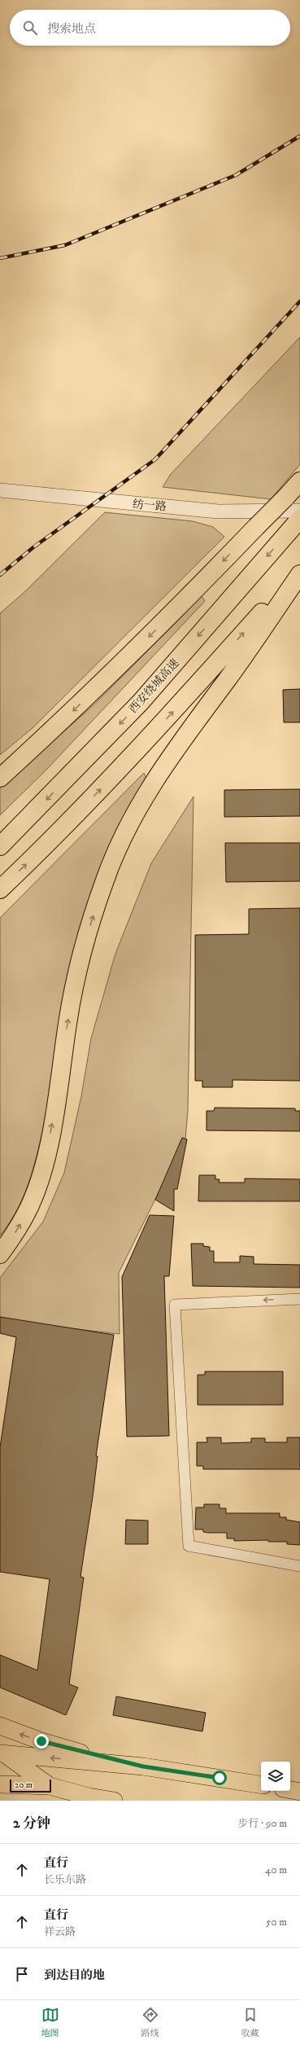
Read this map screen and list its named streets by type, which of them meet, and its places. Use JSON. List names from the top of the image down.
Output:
{
  "streets": {
    "highway": ["西安绕城高速"],
    "street": ["纺一路"]
  },
  "scale_bar": "20 m",
  "page": {
    "search": "搜索地点",
    "scale": "20 m",
    "heading": ["2 分钟", "步行 · 90 m"],
    "list": [
      ["直行", "长乐东路", "40 m"],
      ["直行", "祥云路", "50 m"],
      "到达目的地"
    ],
    "nav": ["地图", "路线", "收藏"]
  }
}
